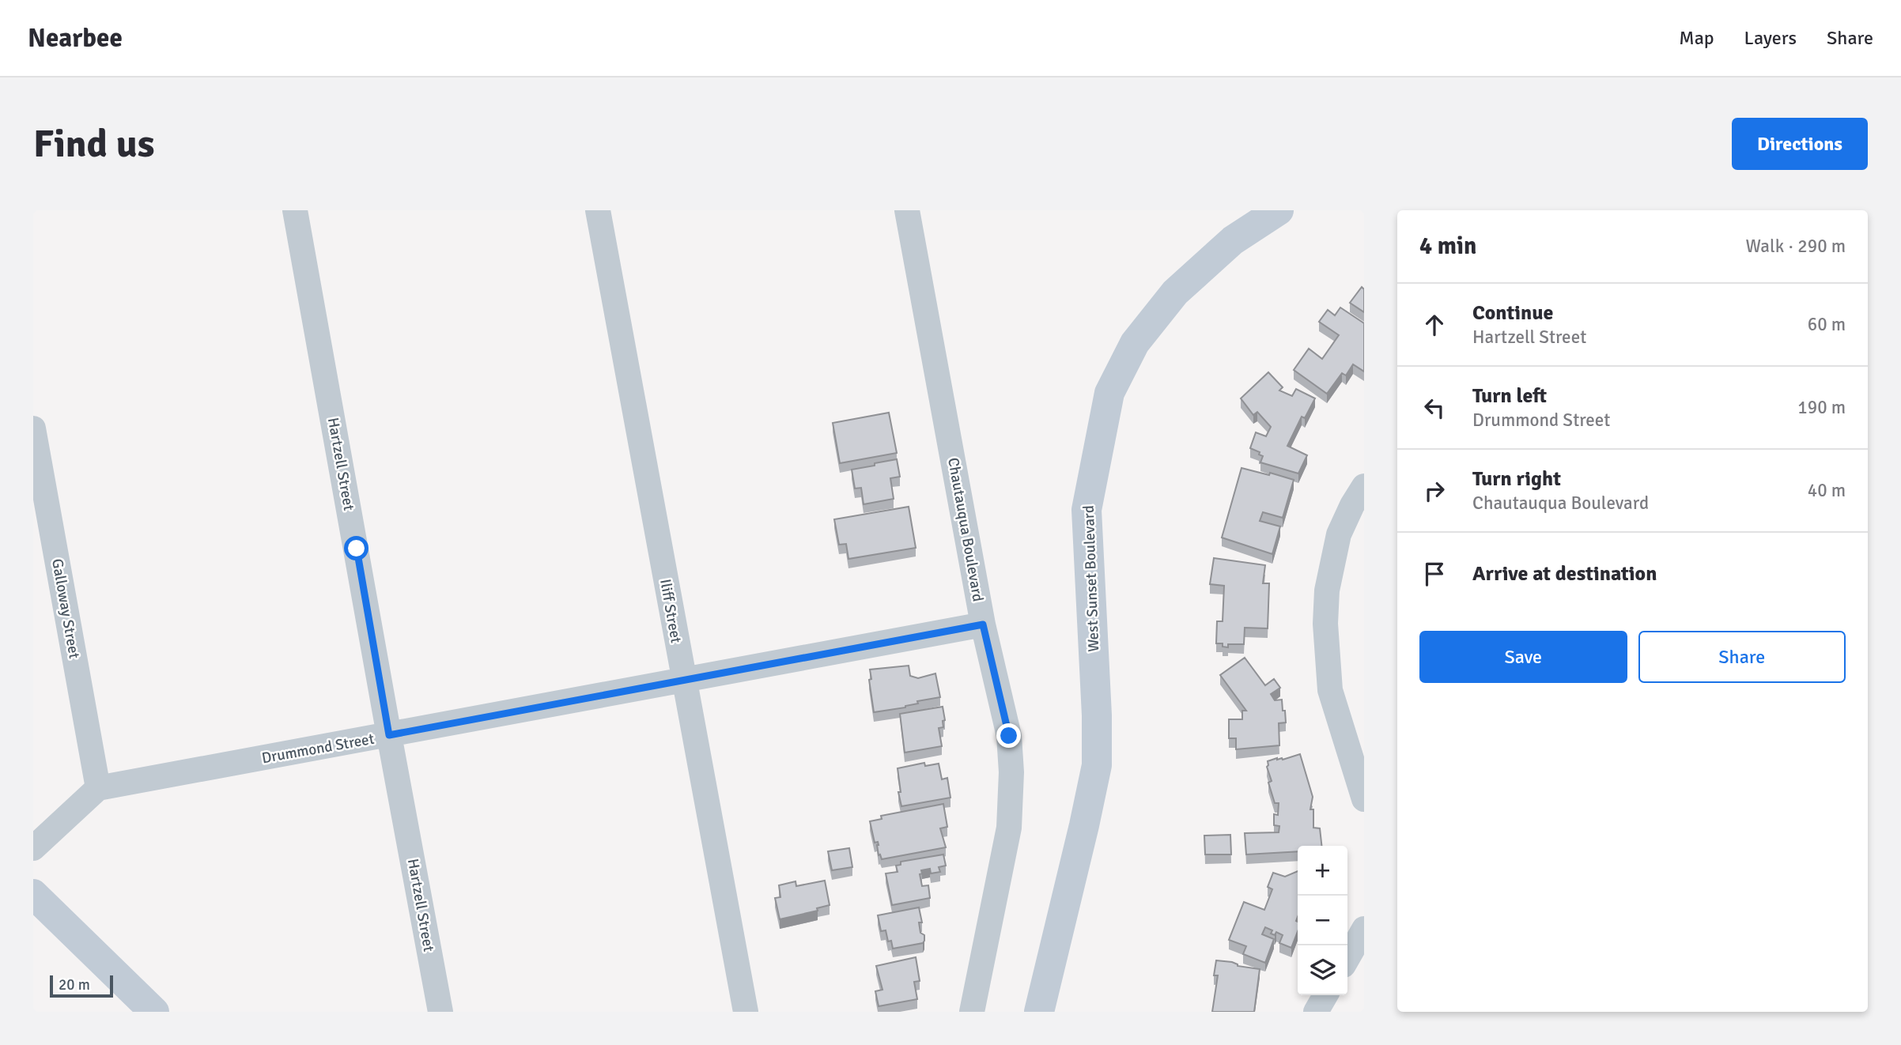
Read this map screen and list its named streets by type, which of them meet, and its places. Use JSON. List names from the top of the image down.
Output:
{
  "streets": {
    "main road": ["West Sunset Boulevard"],
    "street": [
      "Hartzell Street",
      "Chautauqua Boulevard",
      "Galloway Street",
      "Iliff Street",
      "Drummond Street"
    ]
  },
  "crossings": [
    ["Hartzell Street", "Drummond Street"],
    ["Chautauqua Boulevard", "Drummond Street"],
    ["Galloway Street", "Drummond Street"],
    ["Iliff Street", "Drummond Street"]
  ],
  "scale_bar": "20 m",
  "page": {
    "header": "Nearbee",
    "nav": ["Map", "Layers", "Share"],
    "buttons": [
      "Directions",
      ["Save", "Share"]
    ],
    "title": "Find us",
    "heading": ["4 min", "Walk · 290 m"],
    "list": [
      ["Continue", "Hartzell Street", "60 m"],
      ["Turn left", "Drummond Street", "190 m"],
      ["Turn right", "Chautauqua Boulevard", "40 m"],
      "Arrive at destination"
    ],
    "map_buttons": ["+", "−"],
    "scale": "20 m"
  }
}
